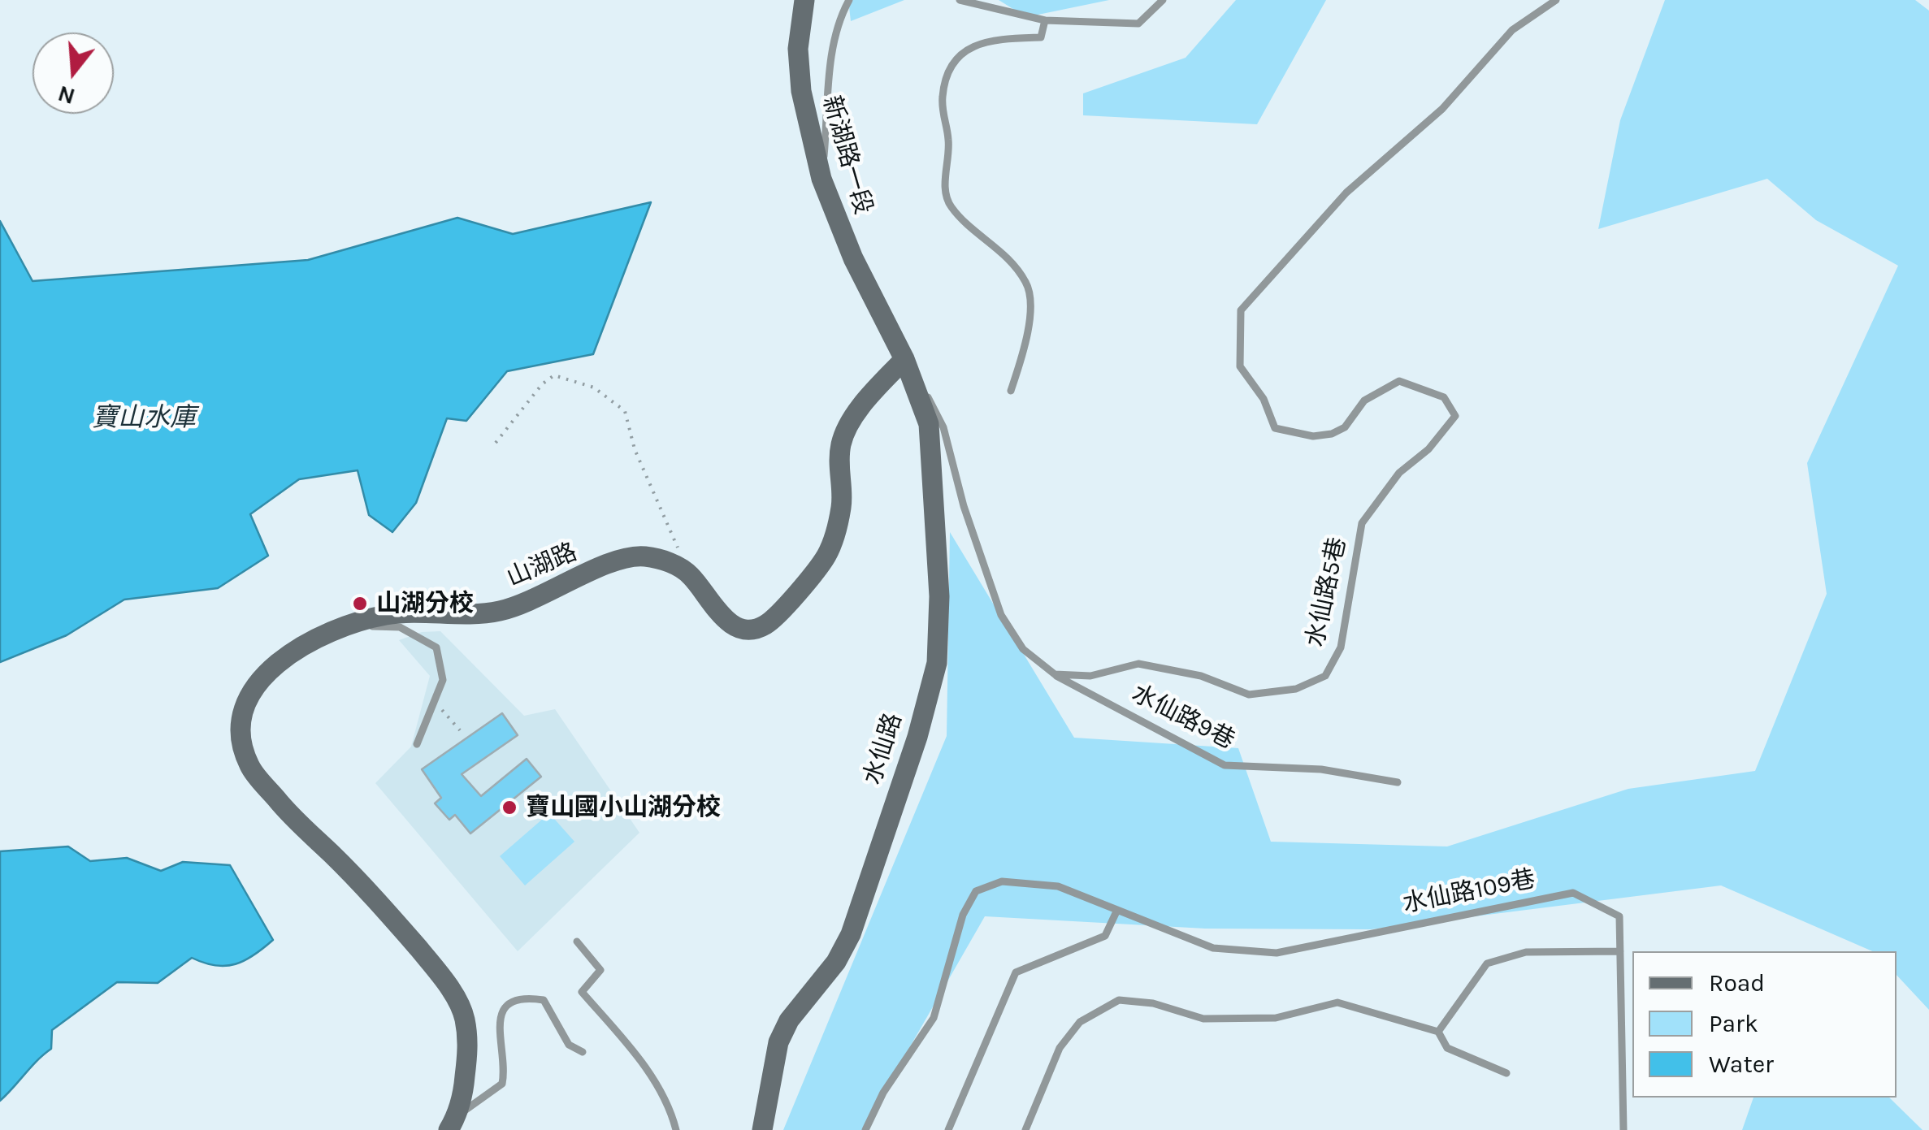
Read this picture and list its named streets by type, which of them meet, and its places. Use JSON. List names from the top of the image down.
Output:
{
  "streets": {
    "street": ["新湖路一段", "山湖路", "水仙路"],
    "lane": ["水仙路5巷", "水仙路9巷", "水仙路109巷"]
  },
  "crossings": [
    ["新湖路一段", "山湖路"],
    ["新湖路一段", "水仙路"],
    ["山湖路", "水仙路"],
    ["水仙路5巷", "水仙路9巷"]
  ],
  "water": ["寶山水庫"],
  "places": ["山湖分校", "寶山國小山湖分校"],
  "legend": ["Road", "Park", "Water"],
  "north": "bottom"
}
